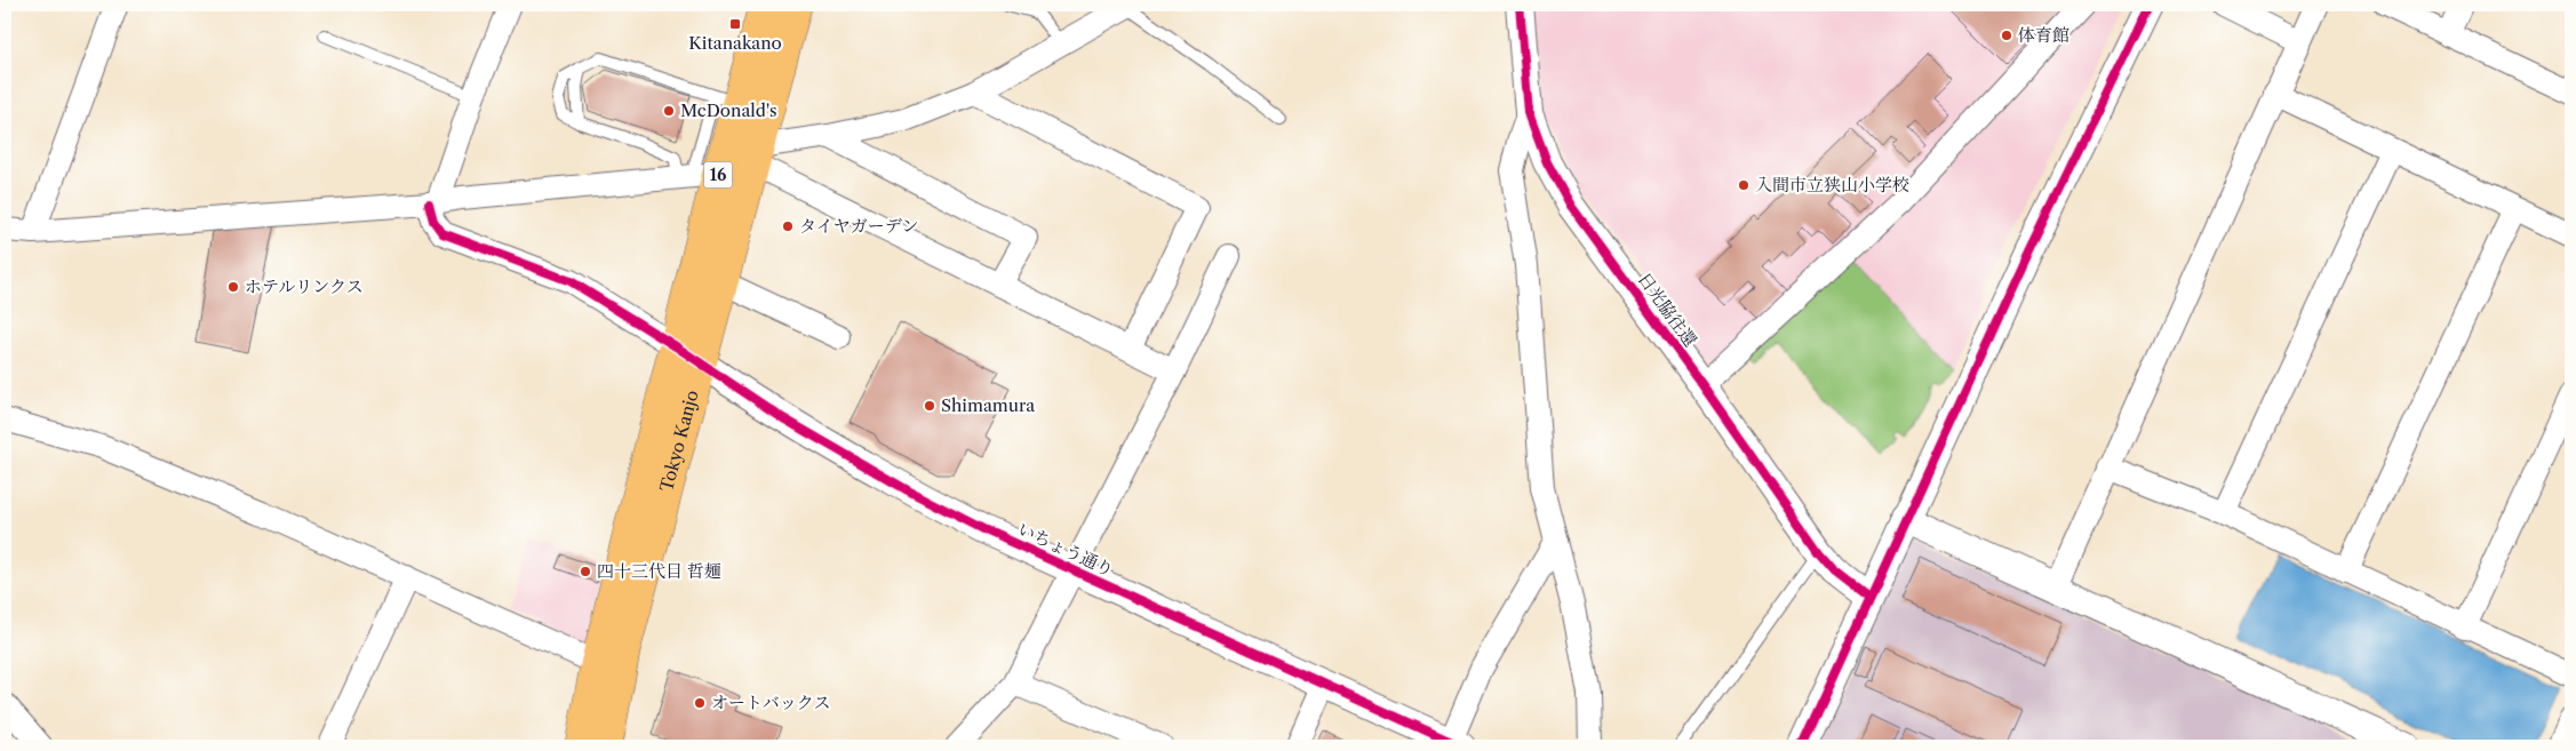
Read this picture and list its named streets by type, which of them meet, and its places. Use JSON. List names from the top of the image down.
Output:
{
  "streets": {
    "highway": ["16", "Tokyo Kanjo"],
    "street": ["日光脇往還", "いちょう通り"]
  },
  "crossings": [
    ["Tokyo Kanjo", "いちょう通り"]
  ],
  "places": {
    "transit": ["Kitanakano"],
    "other": [
      "体育館",
      "McDonald's",
      "入間市立狭山小学校",
      "タイヤガーデン",
      "ホテルリンクス",
      "Shimamura",
      "四十三代目 哲麺",
      "オートバックス"
    ]
  }
}
